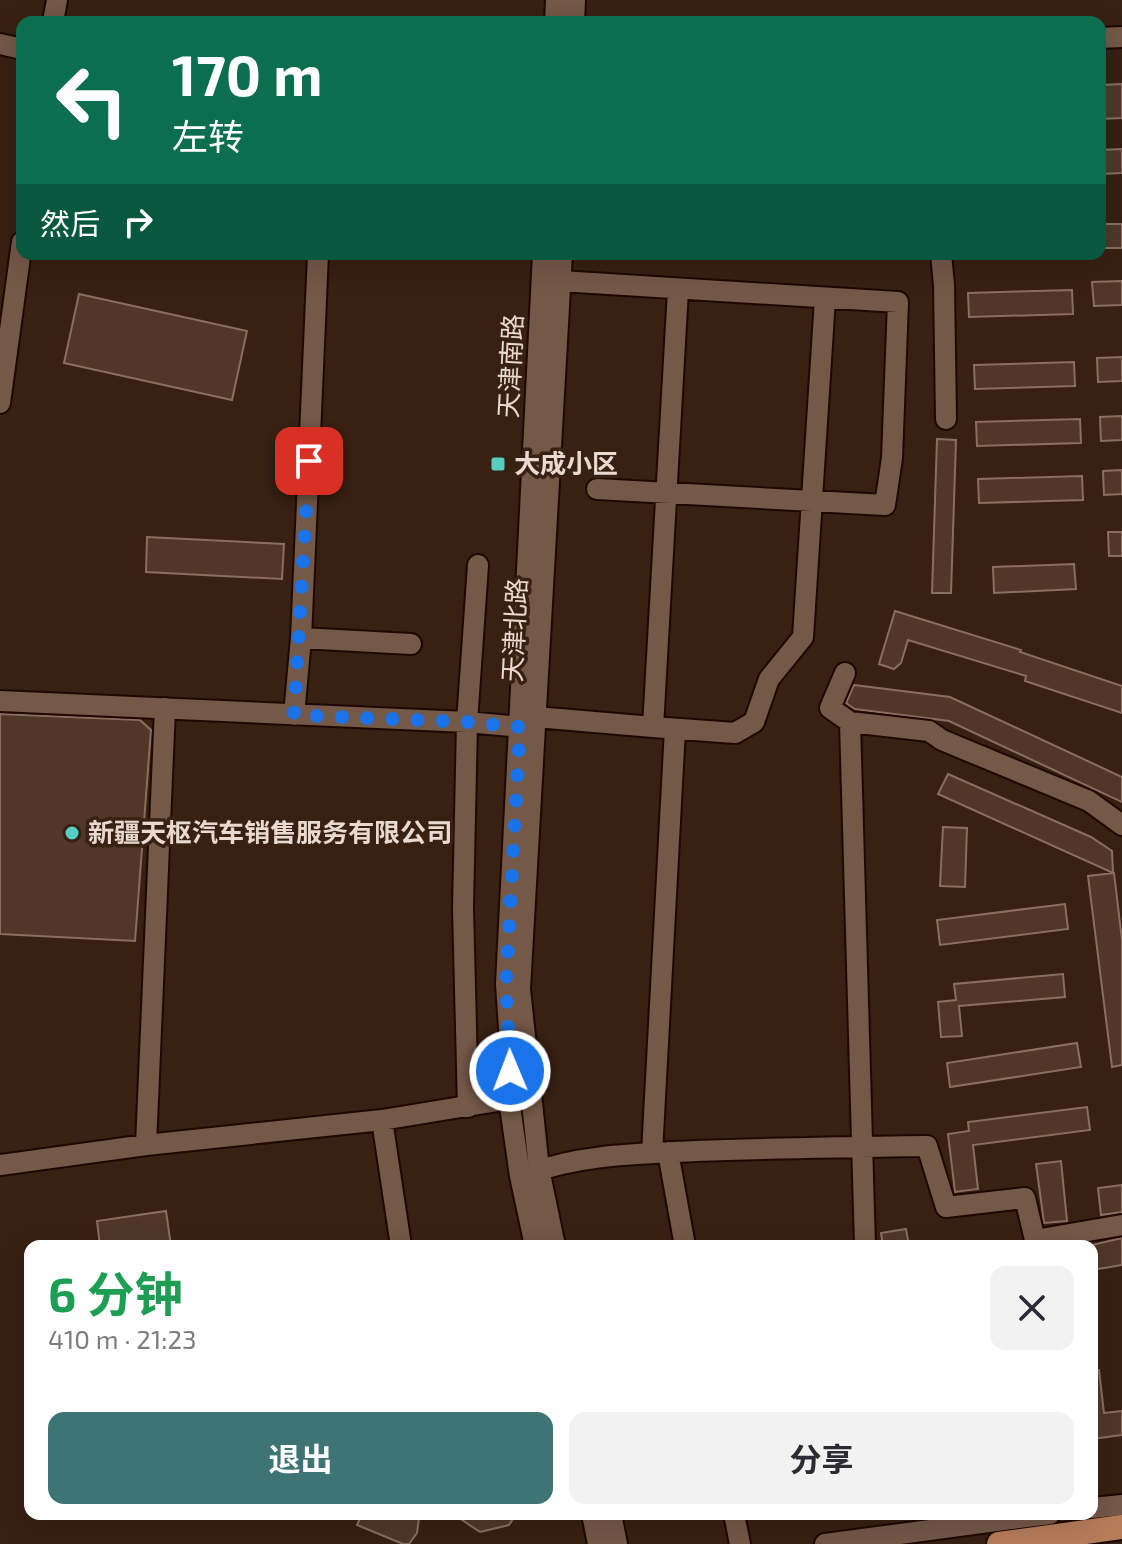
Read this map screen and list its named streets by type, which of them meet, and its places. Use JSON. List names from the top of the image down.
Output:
{
  "streets": {
    "street": ["天津南路", "天津北路"]
  },
  "crossings": [
    ["天津南路", "天津北路"]
  ],
  "places": {
    "transit": ["大成小区"],
    "other": ["新疆天枢汽车销售服务有限公司"]
  },
  "page": {
    "turn": ["170 m", "左转"],
    "then": "然后",
    "heading": ["6 分钟", "410 m · 21:23"],
    "buttons": ["退出", "分享"]
  }
}
